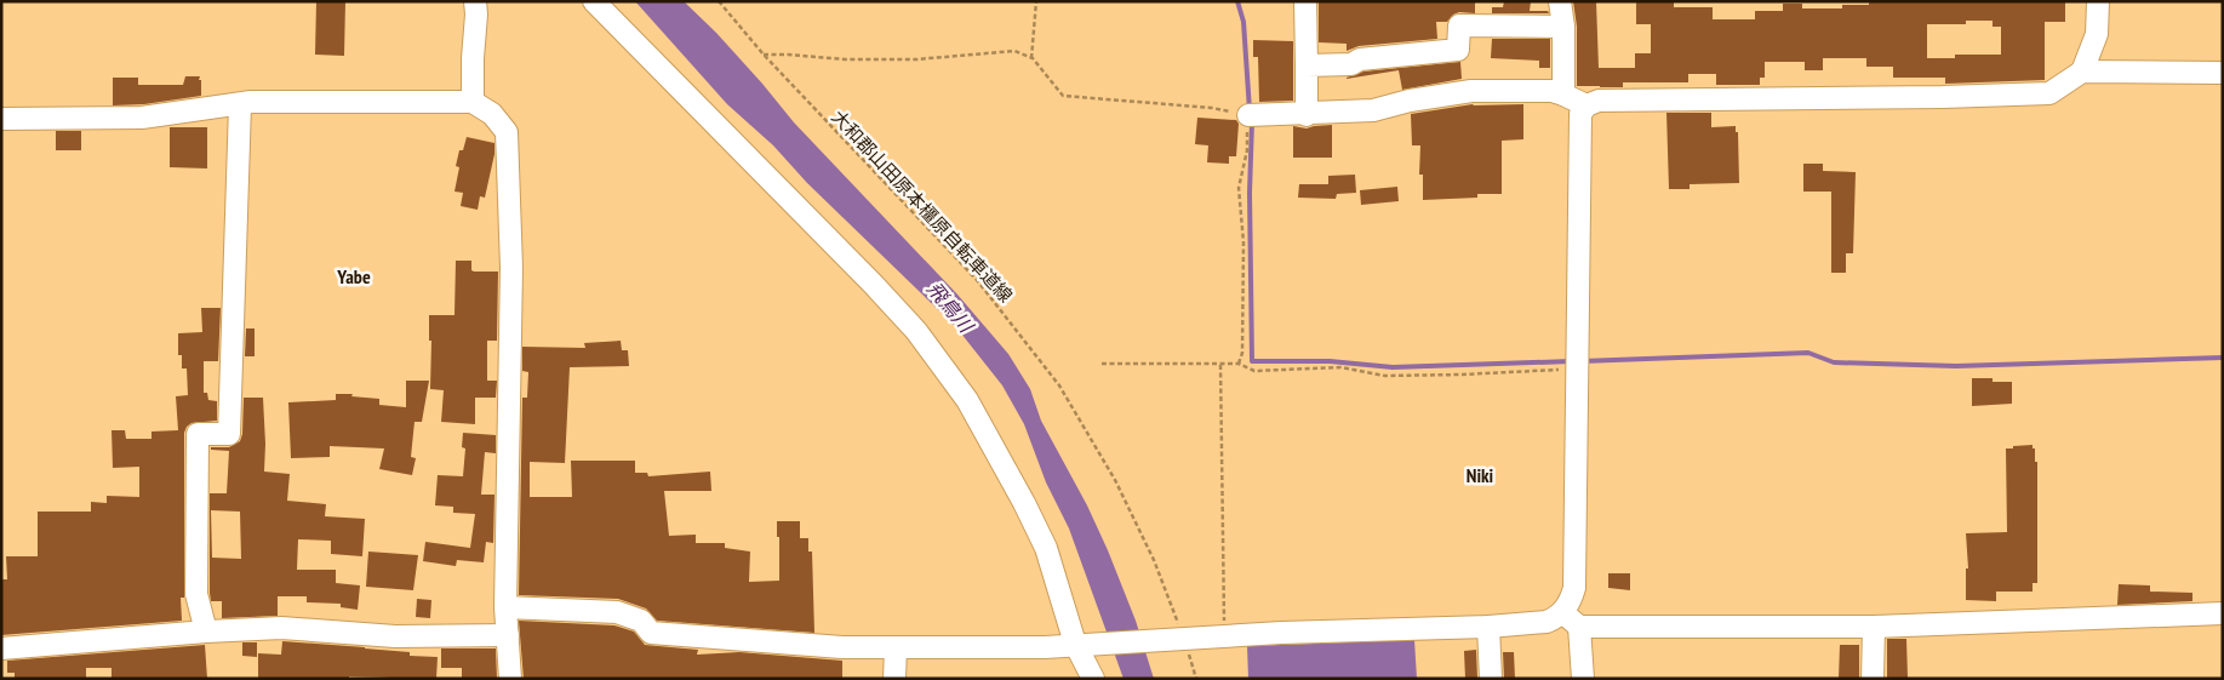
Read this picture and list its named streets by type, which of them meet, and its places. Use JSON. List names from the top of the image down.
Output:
{
  "streets": {
    "path": ["大和郡山田原本橿原自転車道線"]
  },
  "districts": ["Yabe", "Niki"],
  "water": ["飛鳥川"]
}
